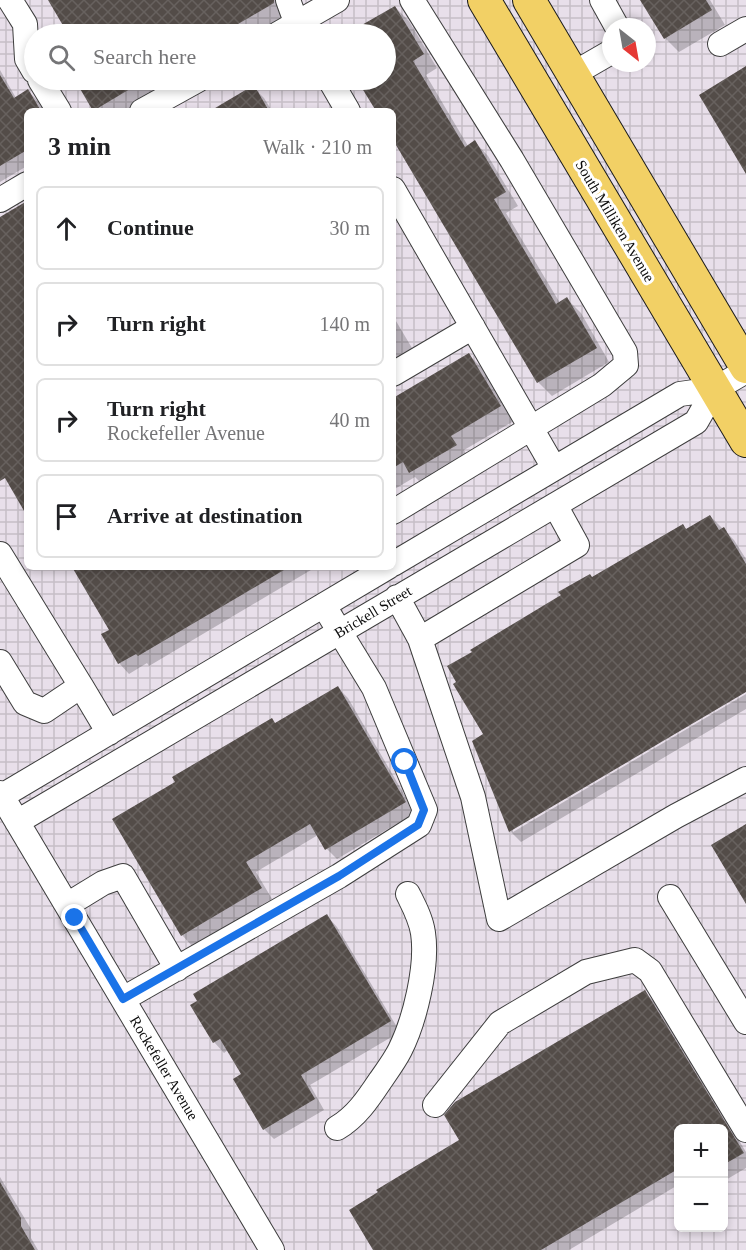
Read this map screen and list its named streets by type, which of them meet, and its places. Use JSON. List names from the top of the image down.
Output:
{
  "streets": {
    "main road": ["South Milliken Avenue"],
    "street": ["Brickell Street", "Rockefeller Avenue"]
  },
  "crossings": [
    ["South Milliken Avenue", "Brickell Street"],
    ["Brickell Street", "Rockefeller Avenue"]
  ],
  "north": "bottom right",
  "page": {
    "search": "Search here",
    "heading": ["3 min", "Walk · 210 m"],
    "list": [
      ["Continue", "30 m"],
      ["Turn right", "140 m"],
      ["Turn right", "Rockefeller Avenue", "40 m"],
      "Arrive at destination"
    ],
    "map_buttons": ["+", "−"]
  }
}
